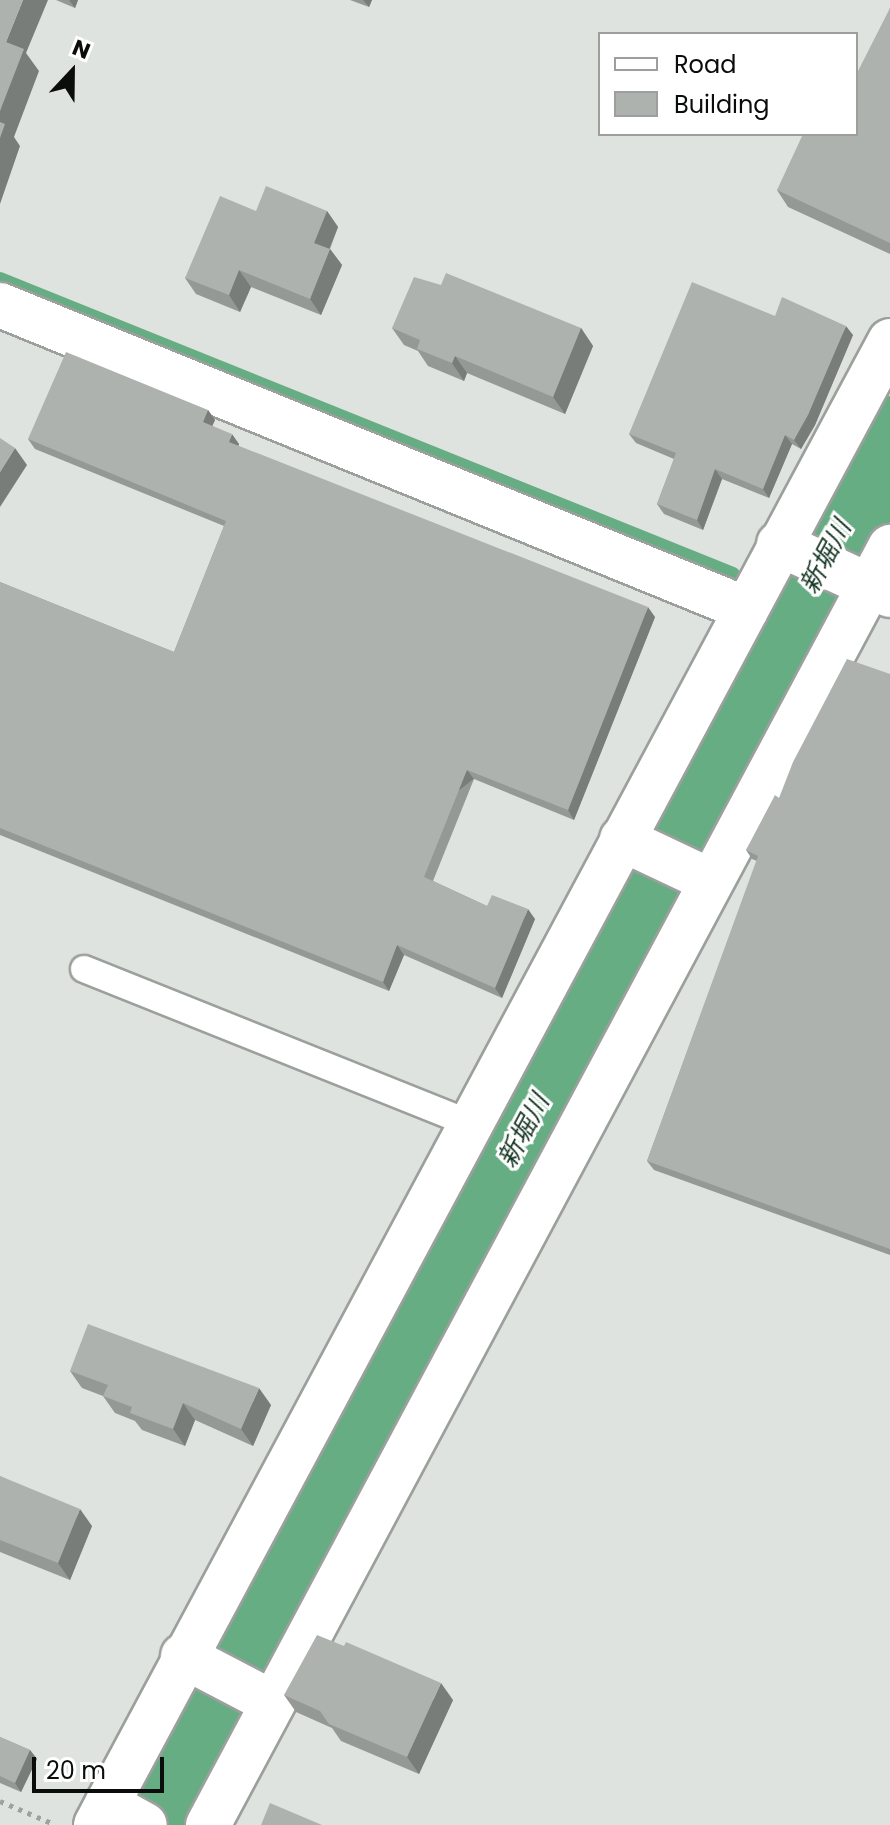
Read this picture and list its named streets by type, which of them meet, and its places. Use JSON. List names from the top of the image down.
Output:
{
  "water": ["新堀川"],
  "legend": ["Road", "Building"],
  "scale_bar": "20 m",
  "north": "top"
}
